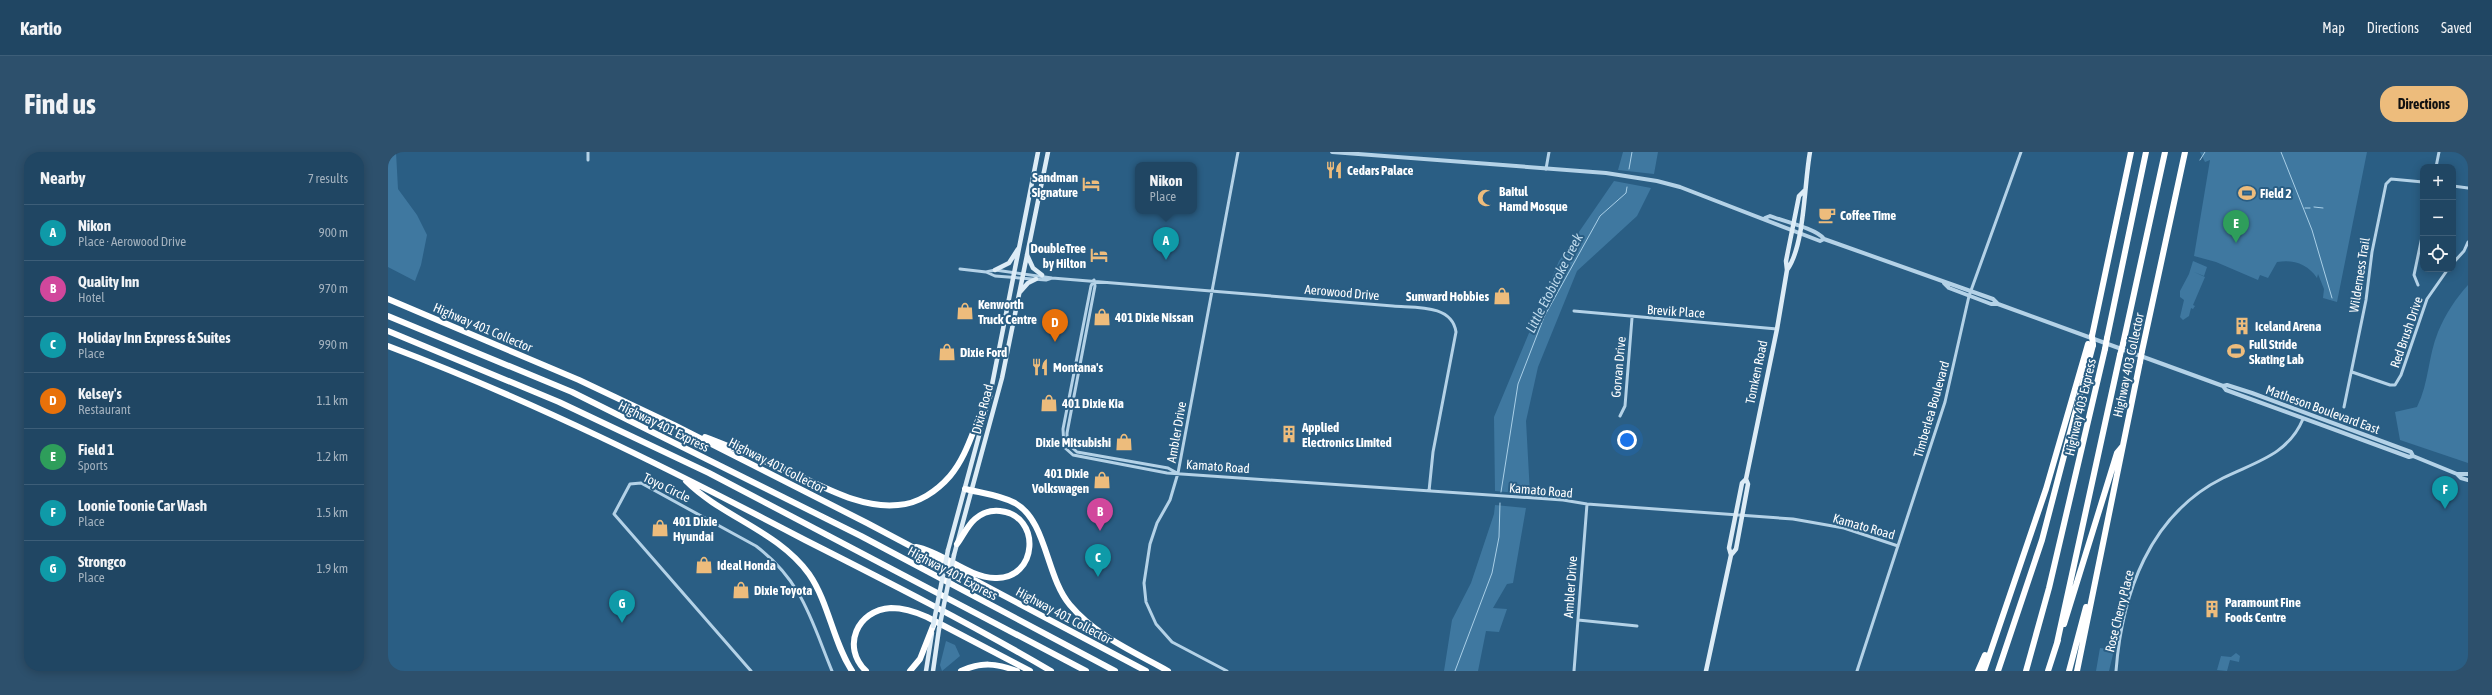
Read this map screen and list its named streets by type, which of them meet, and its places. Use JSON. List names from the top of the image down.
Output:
{
  "streets": {
    "highway": [
      "Highway 401 Collector",
      "Highway 403 Collector",
      "Highway 403 Express",
      "Highway 401 Express"
    ],
    "main road": ["Tomken Road", "Dixie Road"],
    "street": [
      "Wilderness Trail",
      "Aerowood Drive",
      "Brevik Place",
      "Red Brush Drive",
      "Gorvan Drive",
      "Timberlea Boulevard",
      "Matheson Boulevard East",
      "Ambler Drive",
      "Kamato Road",
      "Toyo Circle",
      "Rose Cherry Place"
    ]
  },
  "crossings": [
    ["Wilderness Trail", "Red Brush Drive"],
    ["Aerowood Drive", "Dixie Road"],
    ["Aerowood Drive", "Ambler Drive"],
    ["Aerowood Drive", "Kamato Road"],
    ["Brevik Place", "Gorvan Drive"],
    ["Brevik Place", "Tomken Road"],
    ["Tomken Road", "Matheson Boulevard East"],
    ["Tomken Road", "Kamato Road"],
    ["Timberlea Boulevard", "Matheson Boulevard East"],
    ["Timberlea Boulevard", "Kamato Road"],
    ["Matheson Boulevard East", "Rose Cherry Place"],
    ["Ambler Drive", "Kamato Road"]
  ],
  "water": ["Little Etobicoke Creek"],
  "places": {
    "restaurant": ["Cedars Palace", "Montana's"],
    "hotel": ["Sandman Signature", "DoubleTree by Hilton"],
    "sports": ["Field 2", "Full Stride Skating Lab"],
    "mosque": ["Baitul Hamd Mosque"],
    "cafe": ["Coffee Time"],
    "shop": [
      "Sunward Hobbies",
      "Kenworth Truck Centre",
      "401 Dixie Nissan",
      "Dixie Ford",
      "401 Dixie Kia",
      "Dixie Mitsubishi",
      "401 Dixie Volkswagen",
      "401 Dixie Hyundai",
      "Ideal Honda",
      "Dixie Toyota"
    ],
    "building": ["Iceland Arena", "Applied Electronics Limited", "Paramount Fine Foods Centre"]
  },
  "page": {
    "header": "Kartio",
    "nav": ["Map", "Directions", "Saved"],
    "buttons": "Directions",
    "title": "Find us",
    "heading": ["Nearby", "7 results"],
    "popup": ["Nikon", "Place"],
    "map_buttons": ["+", "−"],
    "list": [
      {
        "mark": "A",
        "name": "Nikon",
        "note": "Place · Aerowood Drive",
        "value": "900 m"
      },
      {
        "mark": "B",
        "name": "Quality Inn",
        "note": "Hotel",
        "value": "970 m"
      },
      {
        "mark": "C",
        "name": "Holiday Inn Express & Suites",
        "note": "Place",
        "value": "990 m"
      },
      {
        "mark": "D",
        "name": "Kelsey's",
        "note": "Restaurant",
        "value": "1.1 km"
      },
      {
        "mark": "E",
        "name": "Field 1",
        "note": "Sports",
        "value": "1.2 km"
      },
      {
        "mark": "F",
        "name": "Loonie Toonie Car Wash",
        "note": "Place",
        "value": "1.5 km"
      },
      {
        "mark": "G",
        "name": "Strongco",
        "note": "Place",
        "value": "1.9 km"
      }
    ],
    "pins": [
      "E",
      "A",
      "D",
      "F",
      "B",
      "C",
      "G"
    ]
  }
}
